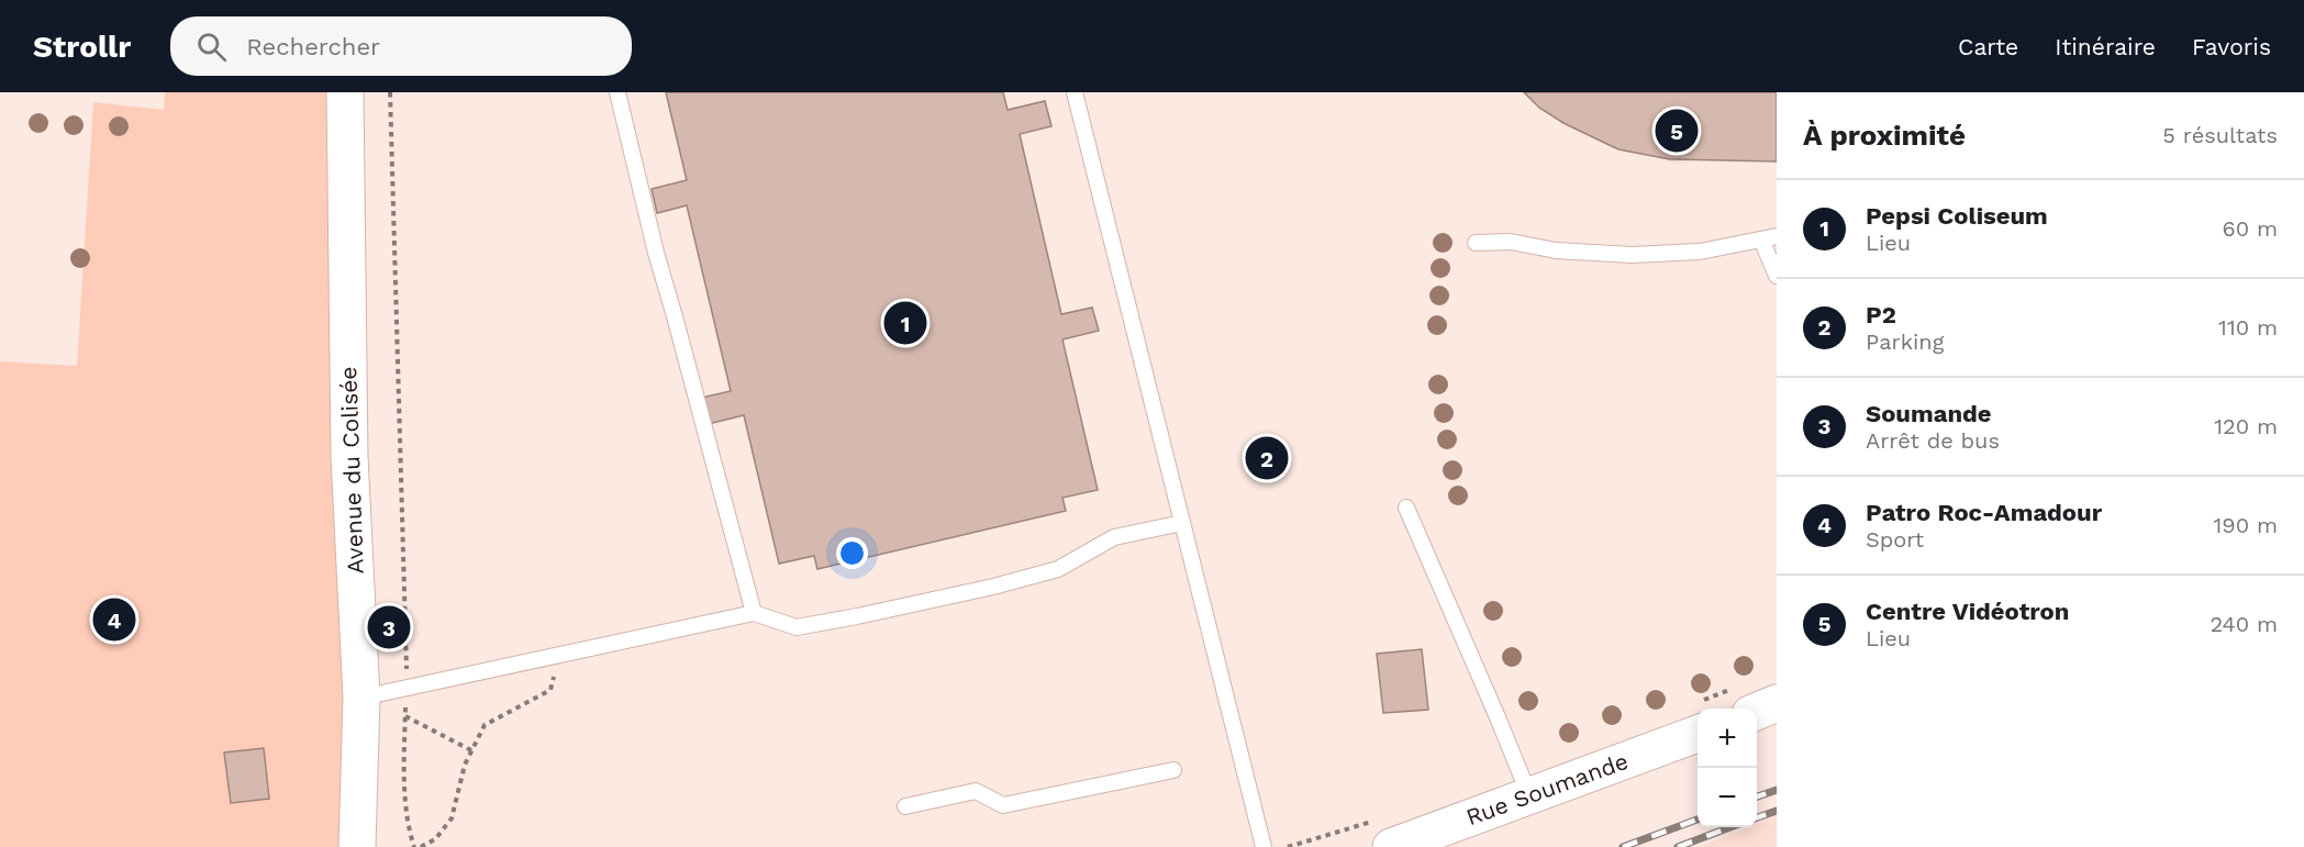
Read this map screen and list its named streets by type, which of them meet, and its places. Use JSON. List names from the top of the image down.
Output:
{
  "streets": {
    "street": ["Avenue du Colisée", "Rue Soumande"]
  },
  "page": {
    "header": "Strollr",
    "search": "Rechercher",
    "nav": ["Carte", "Itinéraire", "Favoris"],
    "heading": ["À proximité", "5 résultats"],
    "pins": [
      "5",
      "1",
      "2",
      "4",
      "3"
    ],
    "list": [
      {
        "mark": "1",
        "name": "Pepsi Coliseum",
        "note": "Lieu",
        "value": "60 m"
      },
      {
        "mark": "2",
        "name": "P2",
        "note": "Parking",
        "value": "110 m"
      },
      {
        "mark": "3",
        "name": "Soumande",
        "note": "Arrêt de bus",
        "value": "120 m"
      },
      {
        "mark": "4",
        "name": "Patro Roc-Amadour",
        "note": "Sport",
        "value": "190 m"
      },
      {
        "mark": "5",
        "name": "Centre Vidéotron",
        "note": "Lieu",
        "value": "240 m"
      }
    ],
    "map_buttons": ["+", "−"]
  }
}
